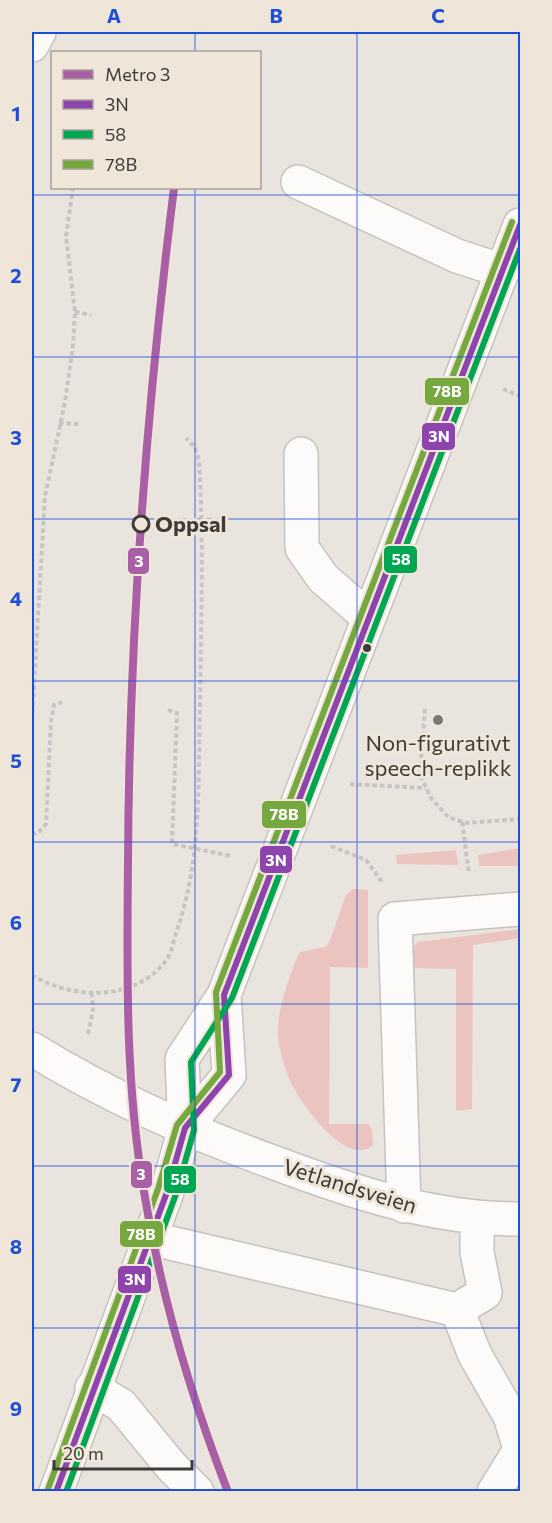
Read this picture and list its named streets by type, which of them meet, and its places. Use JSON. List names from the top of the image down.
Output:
{
  "streets": {
    "street": ["Vetlandsveien"]
  },
  "places": ["Oppsal", "Non-figurativt speech-replikk"],
  "lines": [
    "metro line 3",
    "transit line 78B",
    "transit line 3N",
    "transit line 58"
  ],
  "legend": [
    "Metro 3",
    "3N",
    "58",
    "78B"
  ],
  "scale_bar": "20 m",
  "grid": {
    "columns": ["A", "B", "C"],
    "rows": [
      "1",
      "2",
      "3",
      "4",
      "5",
      "6",
      "7",
      "8",
      "9"
    ]
  }
}
